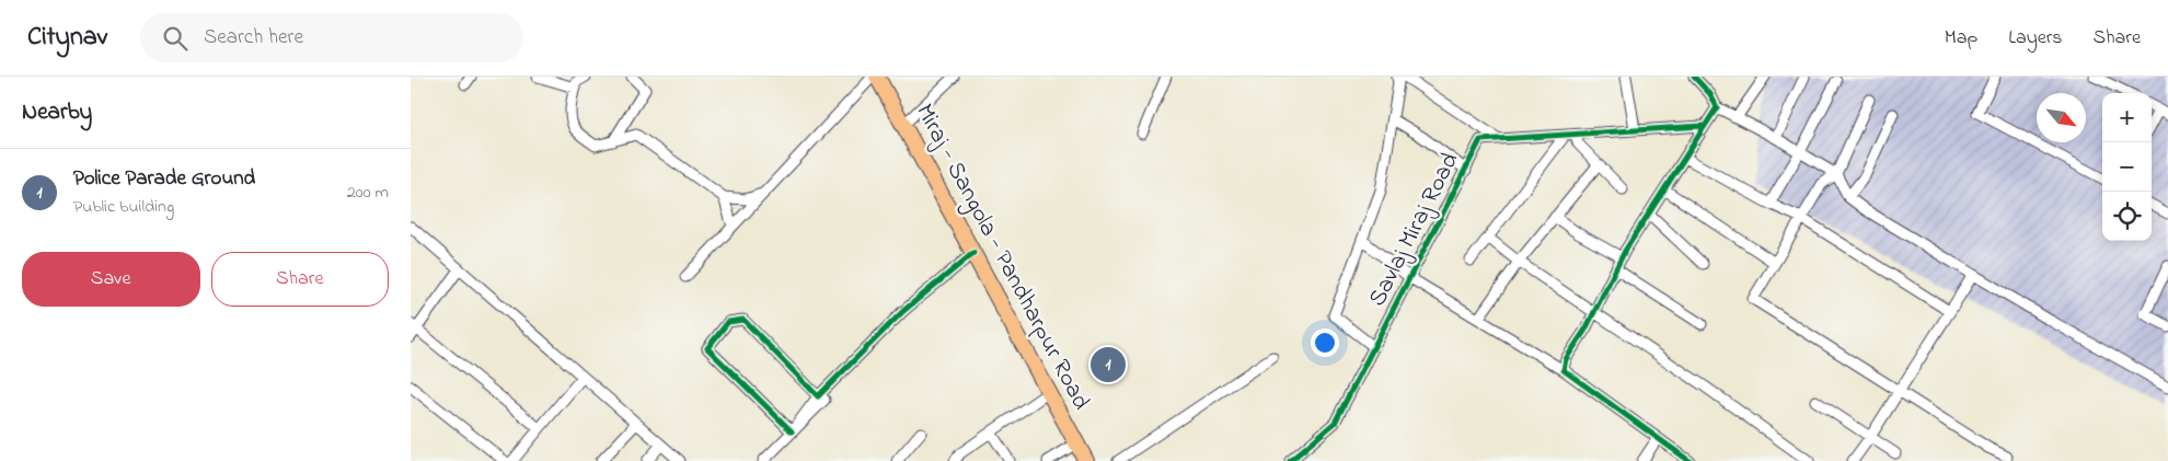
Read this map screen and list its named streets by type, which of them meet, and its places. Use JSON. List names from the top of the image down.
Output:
{
  "streets": {
    "highway": ["Miraj - Sangola - Pandharpur Road"],
    "street": ["Savlaj Miraj Road"]
  },
  "north": "bottom right",
  "page": {
    "header": "Citynav",
    "search": "Search here",
    "nav": ["Map", "Layers", "Share"],
    "heading": "Nearby",
    "map_buttons": ["+", "−"],
    "list": [
      {
        "mark": "1",
        "name": "Police Parade Ground",
        "note": "Public building",
        "value": "200 m"
      }
    ],
    "buttons": ["Save", "Share"],
    "pins": "1"
  }
}
